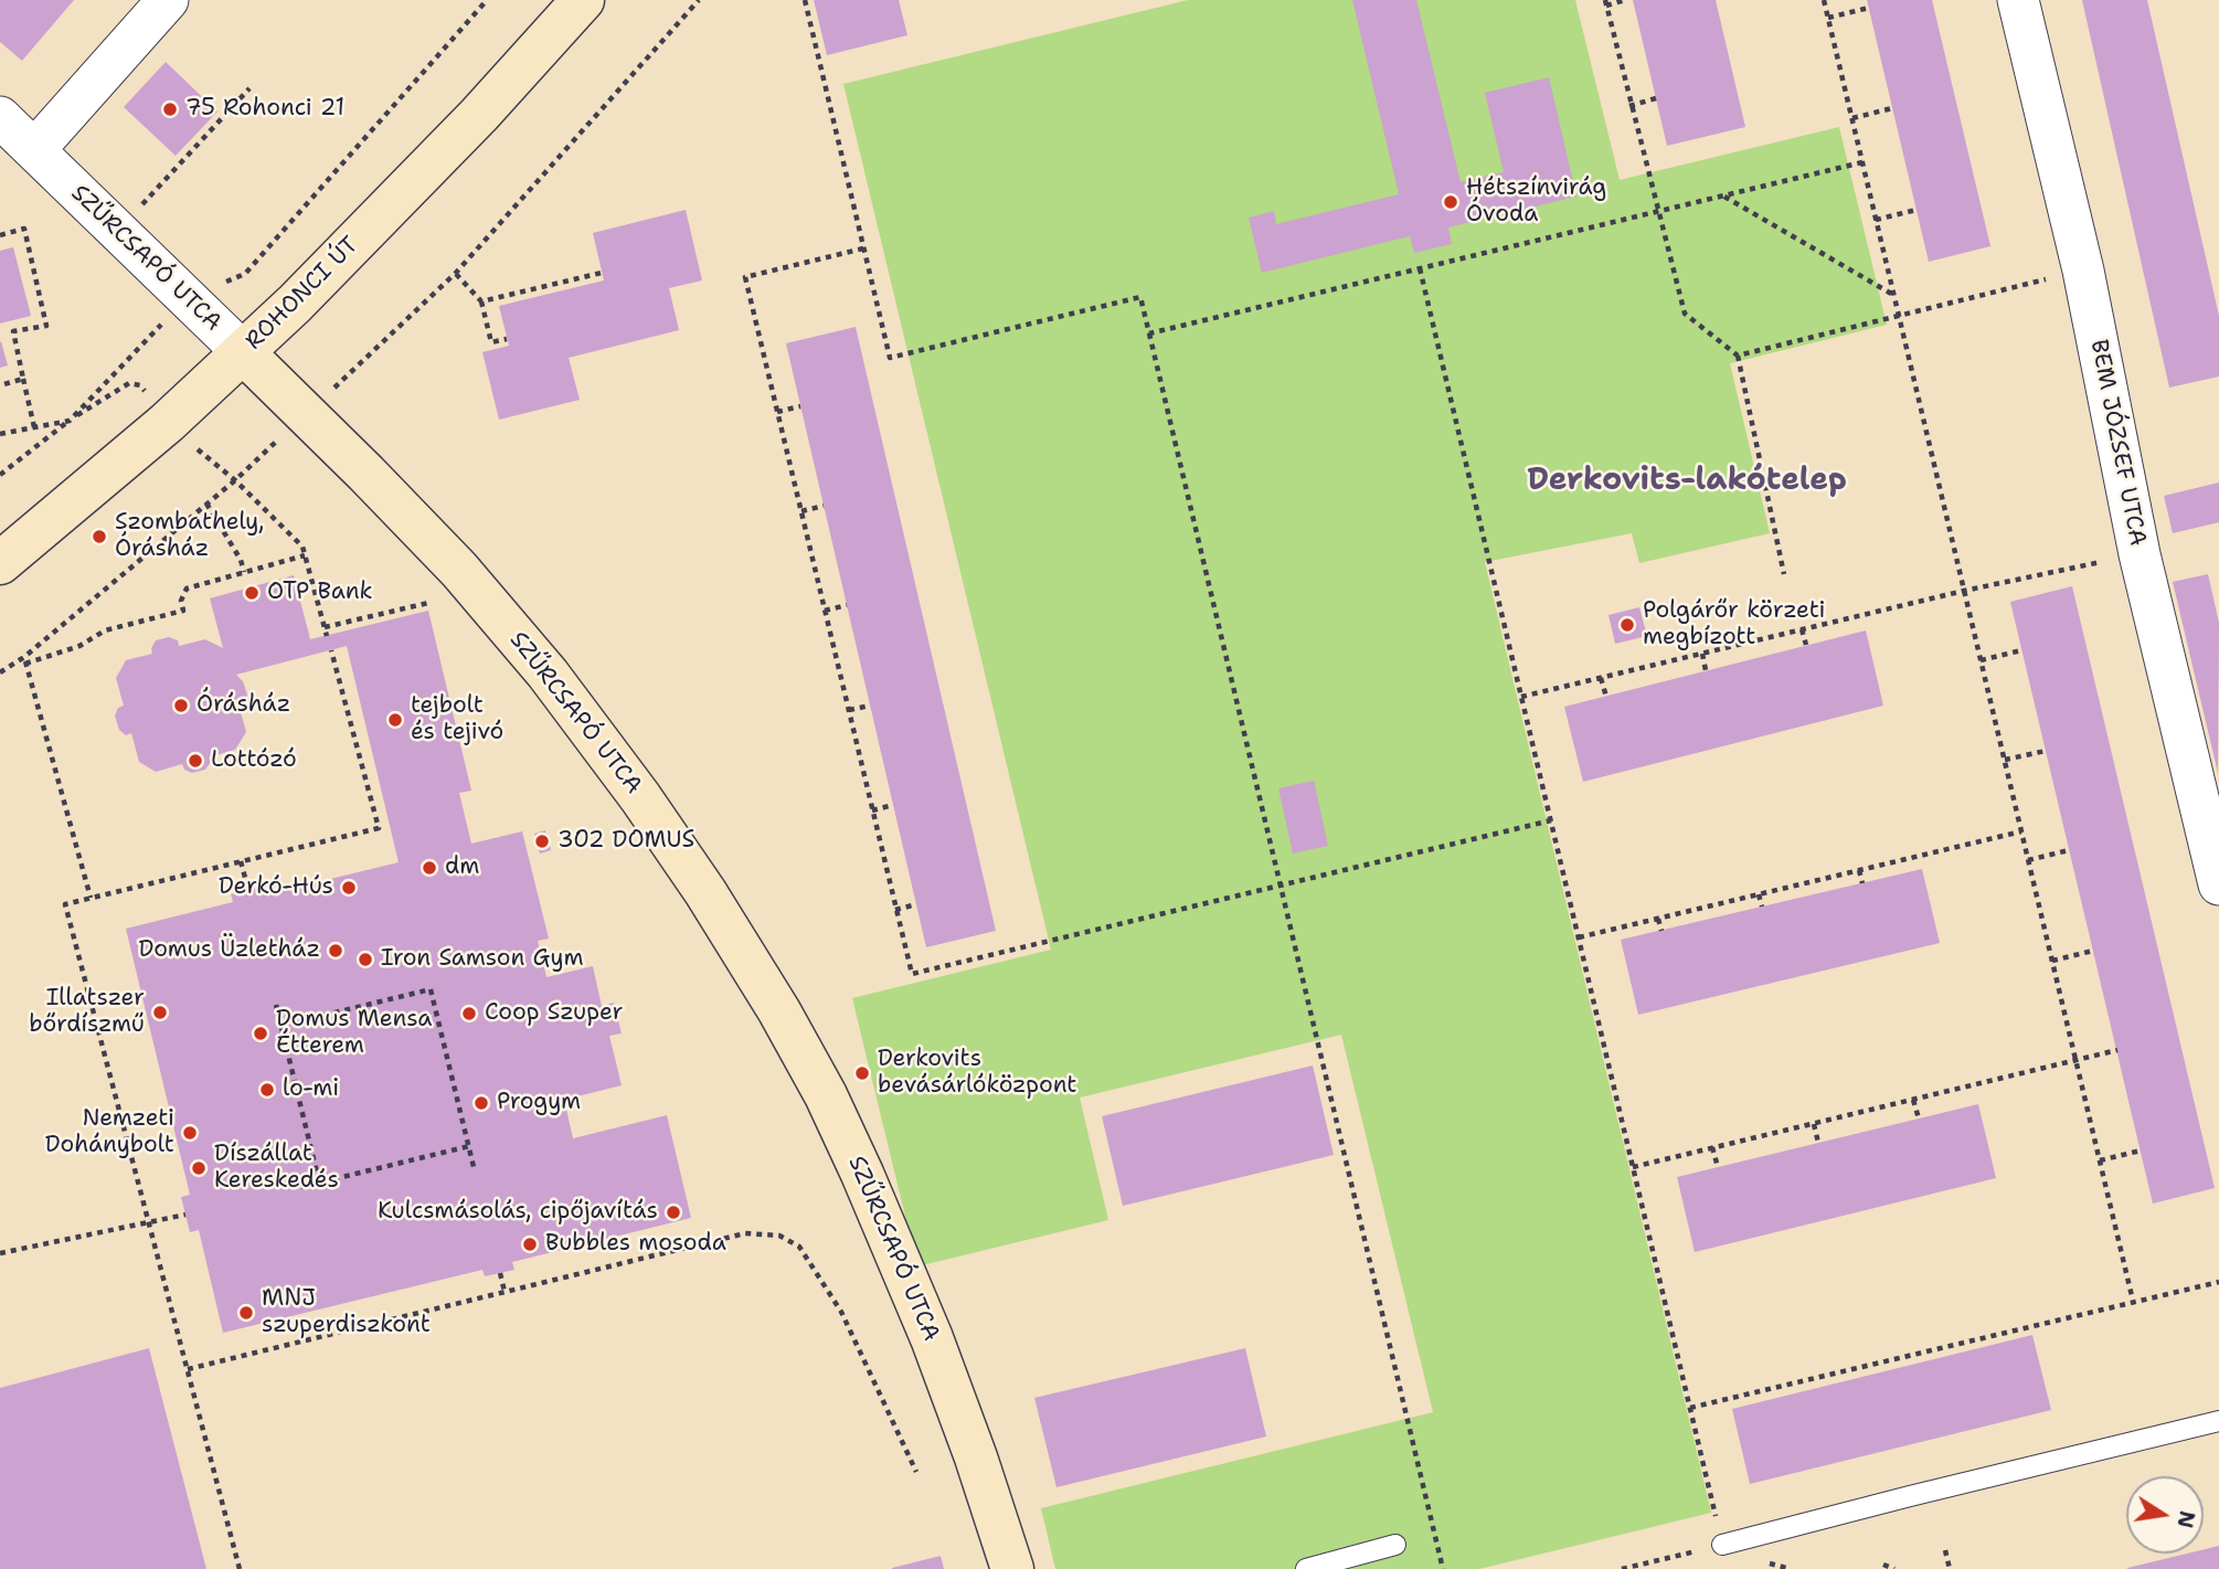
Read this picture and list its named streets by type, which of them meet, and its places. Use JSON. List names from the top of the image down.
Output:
{
  "streets": {
    "street": ["SZŰRCSAPÓ UTCA", "ROHONCI ÚT", "BEM JÓZSEF UTCA"]
  },
  "crossings": [
    ["SZŰRCSAPÓ UTCA", "ROHONCI ÚT"]
  ],
  "districts": ["Derkovits-lakótelep"],
  "places": [
    "75 Rohonci 21",
    "Hétszínvirág Óvoda",
    "Szombathely, Órásház",
    "OTP Bank",
    "Polgárőr körzeti megbízott",
    "Órásház",
    "tejbolt és tejivó",
    "Lottózó",
    "302 DOMUS",
    "dm",
    "Derkó-Hús",
    "Domus Üzletház",
    "Iron Samson Gym",
    "Illatszer bőrdíszmű",
    "Coop Szuper",
    "Domus Mensa Étterem",
    "Derkovits bevásárlóközpont",
    "lo-mi",
    "Progym",
    "Nemzeti Dohánybolt",
    "Díszállat Kereskedés",
    "Kulcsmásolás, cipőjavítás",
    "Bubbles mosoda",
    "MNJ szuperdiszkont"
  ],
  "north": "right"
}
